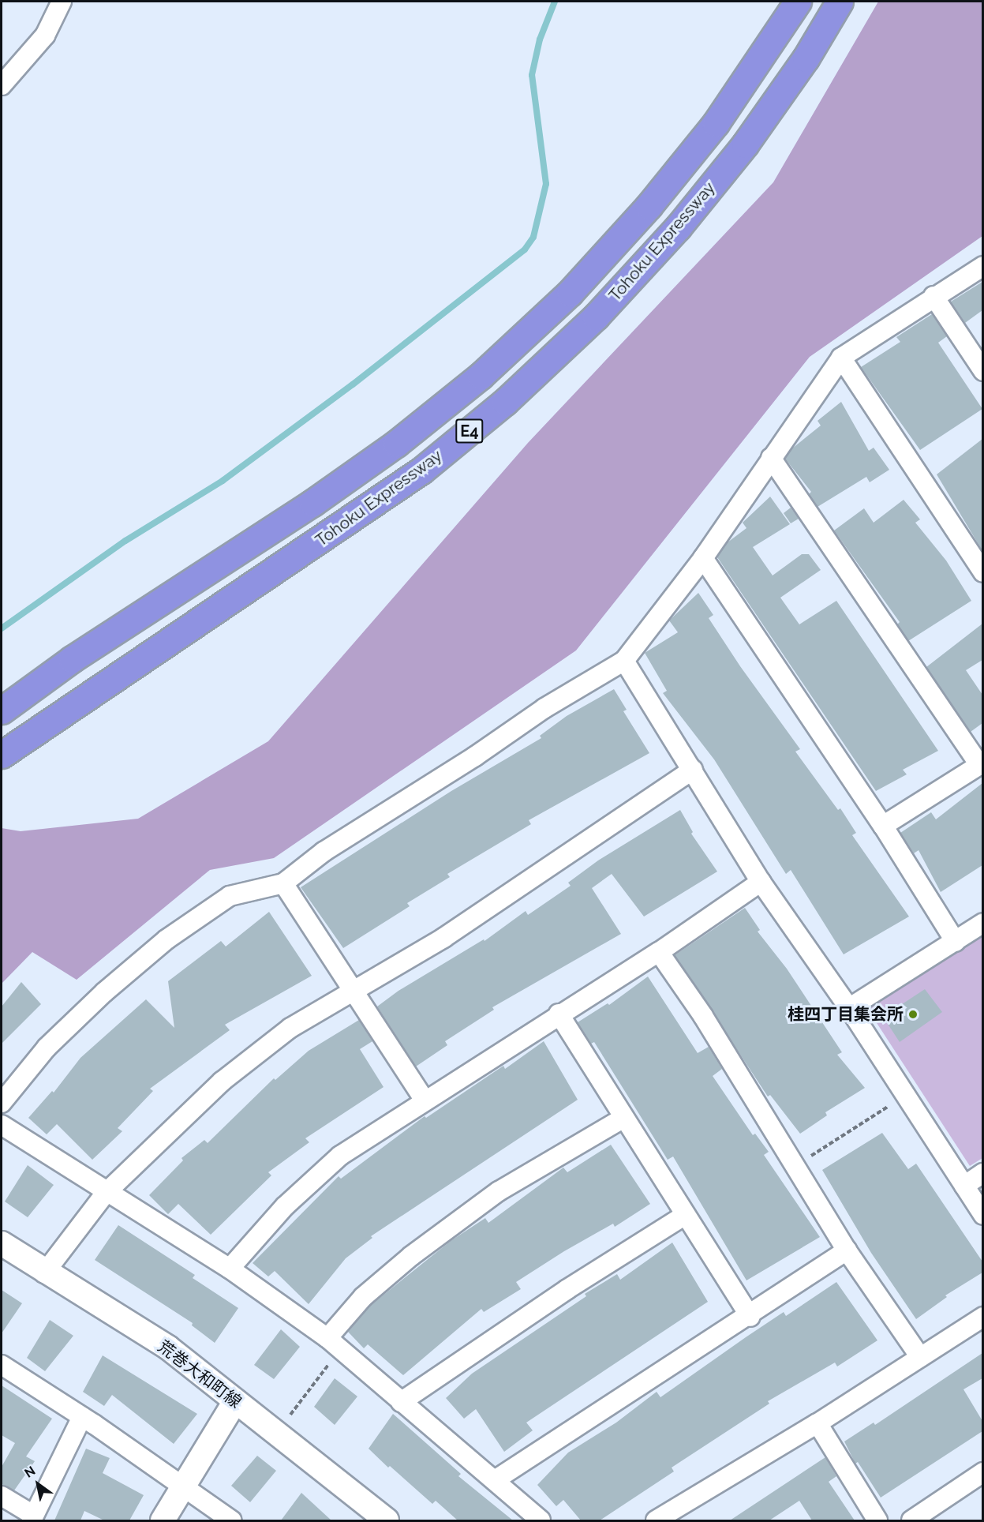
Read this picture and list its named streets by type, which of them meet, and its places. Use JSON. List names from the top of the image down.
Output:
{
  "streets": {
    "highway": ["Tohoku Expressway", "E4"],
    "street": ["荒巻大和町線"]
  },
  "places": ["桂四丁目集会所"],
  "north": "top left"
}
